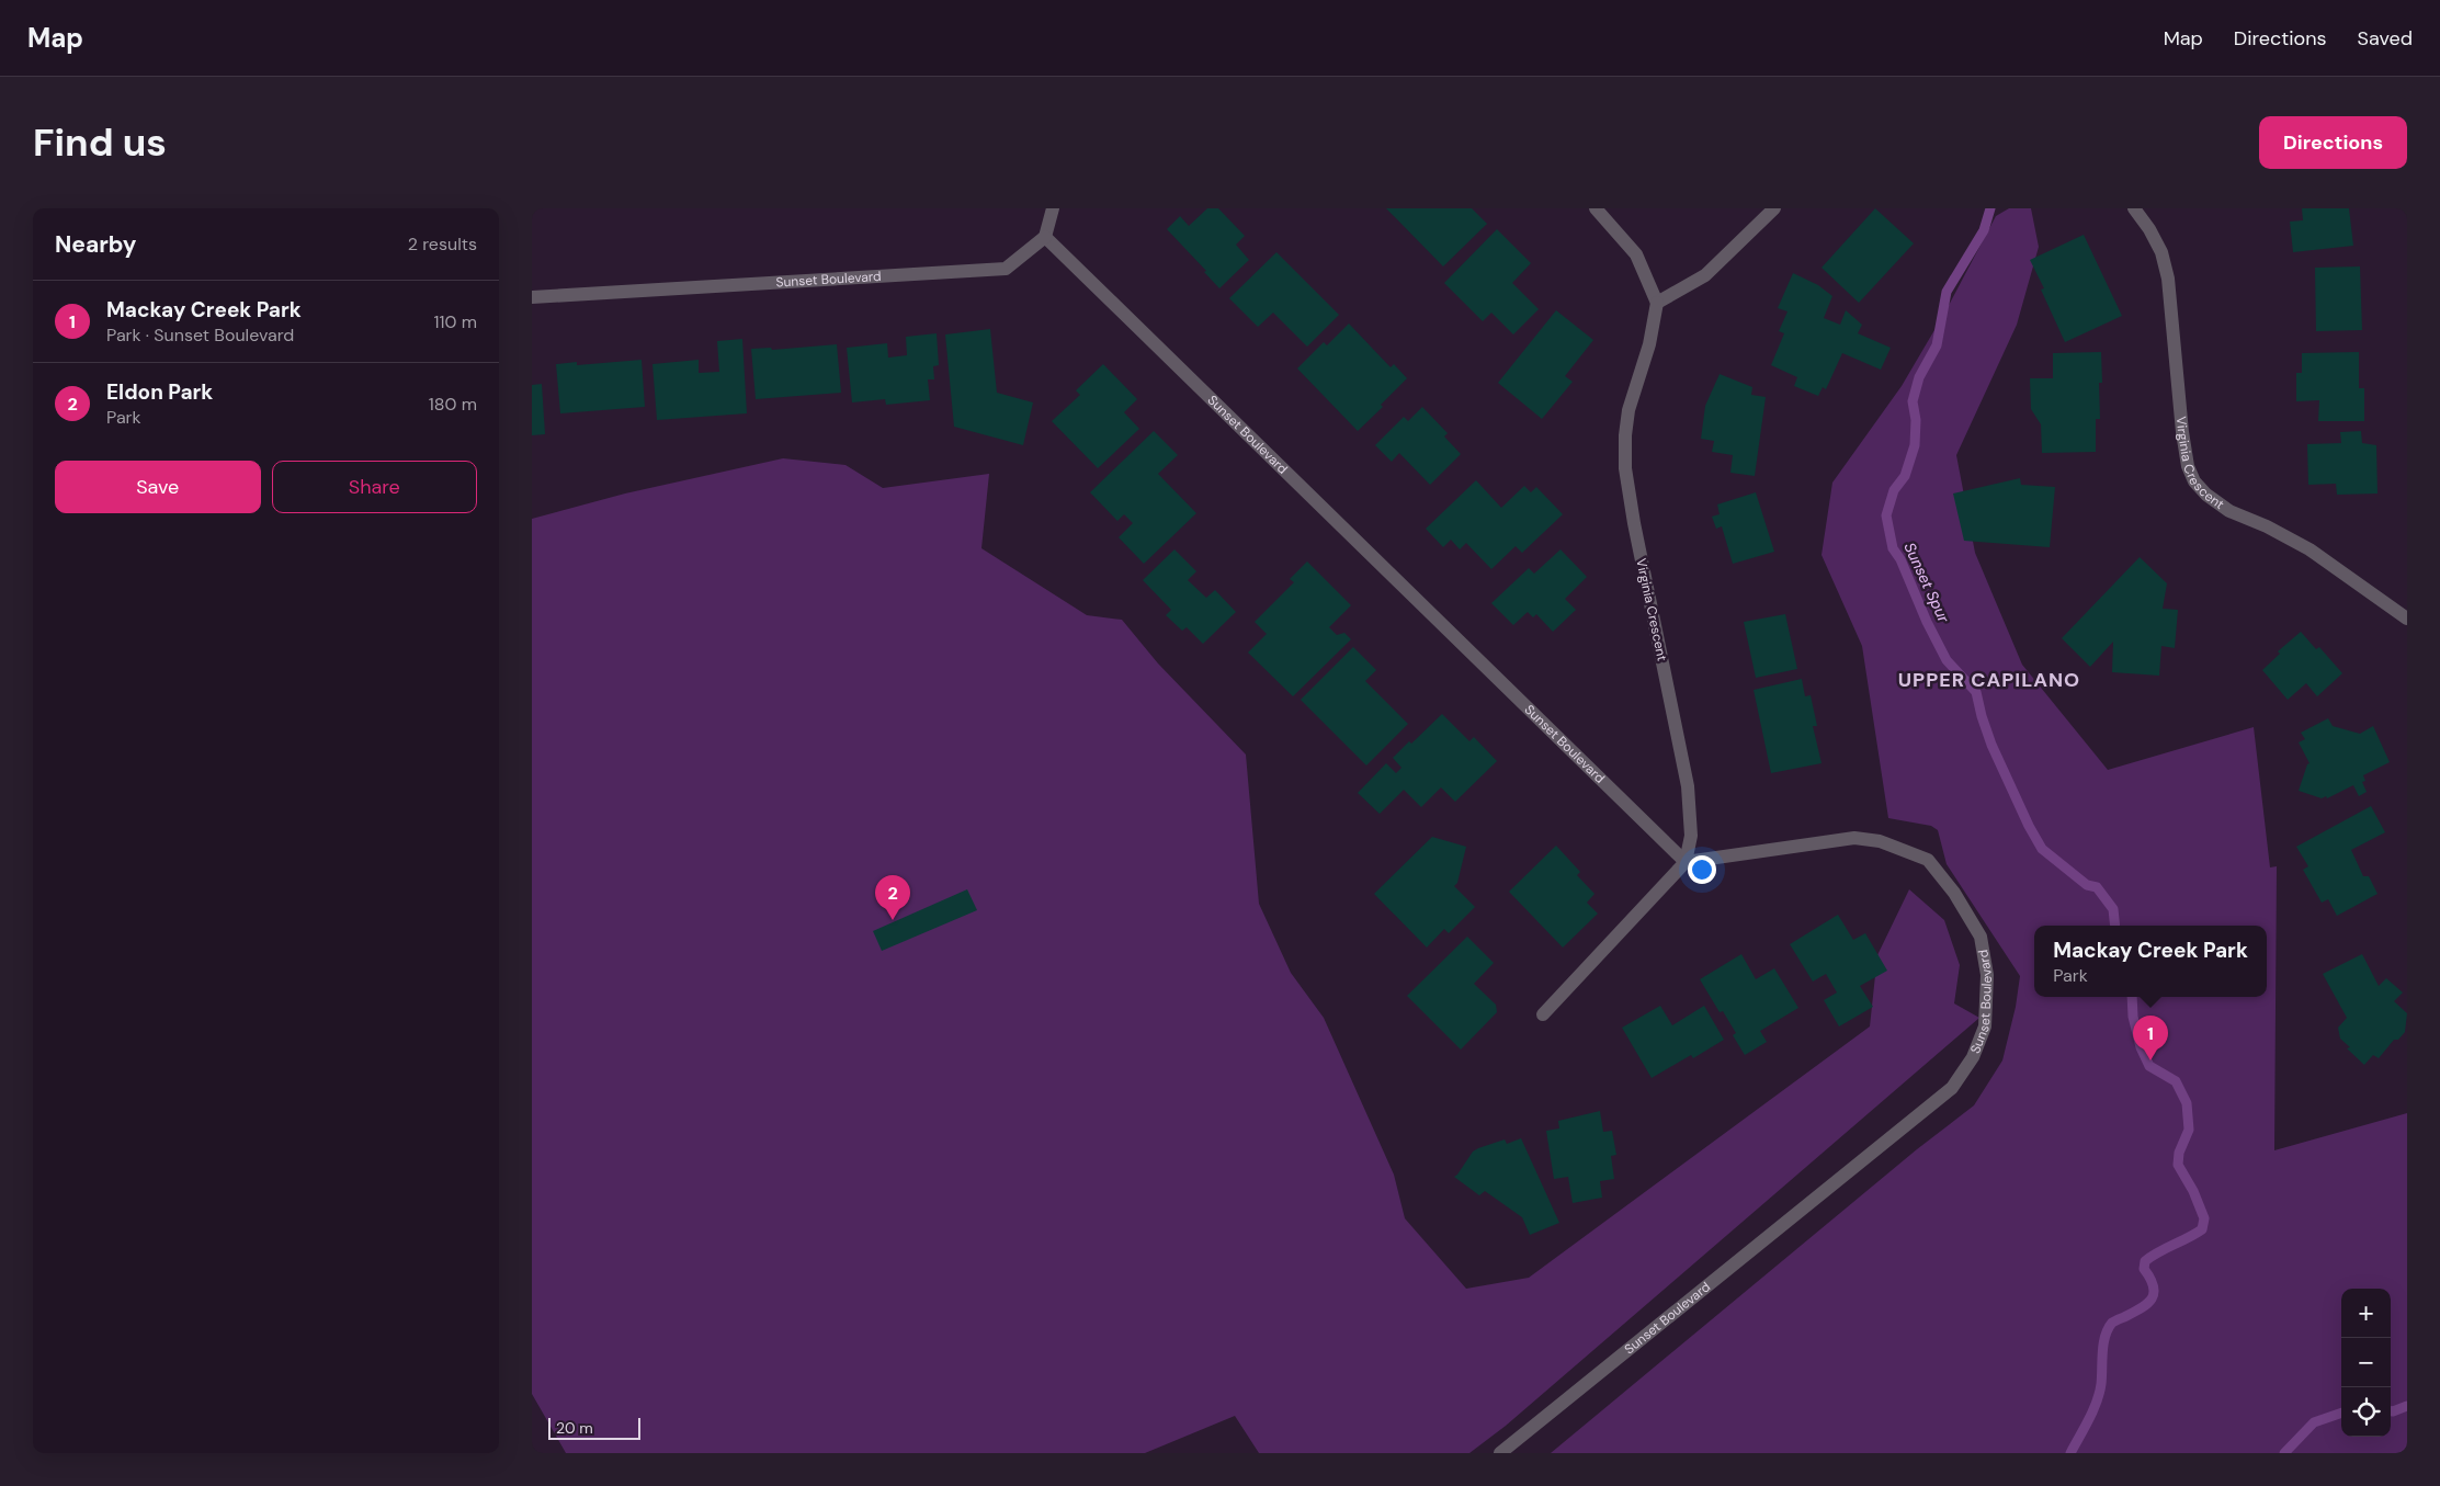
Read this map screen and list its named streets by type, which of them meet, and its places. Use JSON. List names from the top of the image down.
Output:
{
  "streets": {
    "street": ["Sunset Boulevard", "Virginia Crescent"]
  },
  "crossings": [
    ["Sunset Boulevard", "Virginia Crescent"]
  ],
  "districts": ["UPPER CAPILANO"],
  "water": ["Sunset Spur"],
  "scale_bar": "20 m",
  "page": {
    "header": "Map",
    "nav": ["Map", "Directions", "Saved"],
    "buttons": [
      "Directions",
      ["Save", "Share"]
    ],
    "title": "Find us",
    "heading": ["Nearby", "2 results"],
    "list": [
      {
        "mark": "1",
        "name": "Mackay Creek Park",
        "note": "Park · Sunset Boulevard",
        "value": "110 m"
      },
      {
        "mark": "2",
        "name": "Eldon Park",
        "note": "Park",
        "value": "180 m"
      }
    ],
    "pins": ["2", "1"],
    "popup": ["Mackay Creek Park", "Park"],
    "map_buttons": ["+", "−"],
    "scale": "20 m"
  }
}
